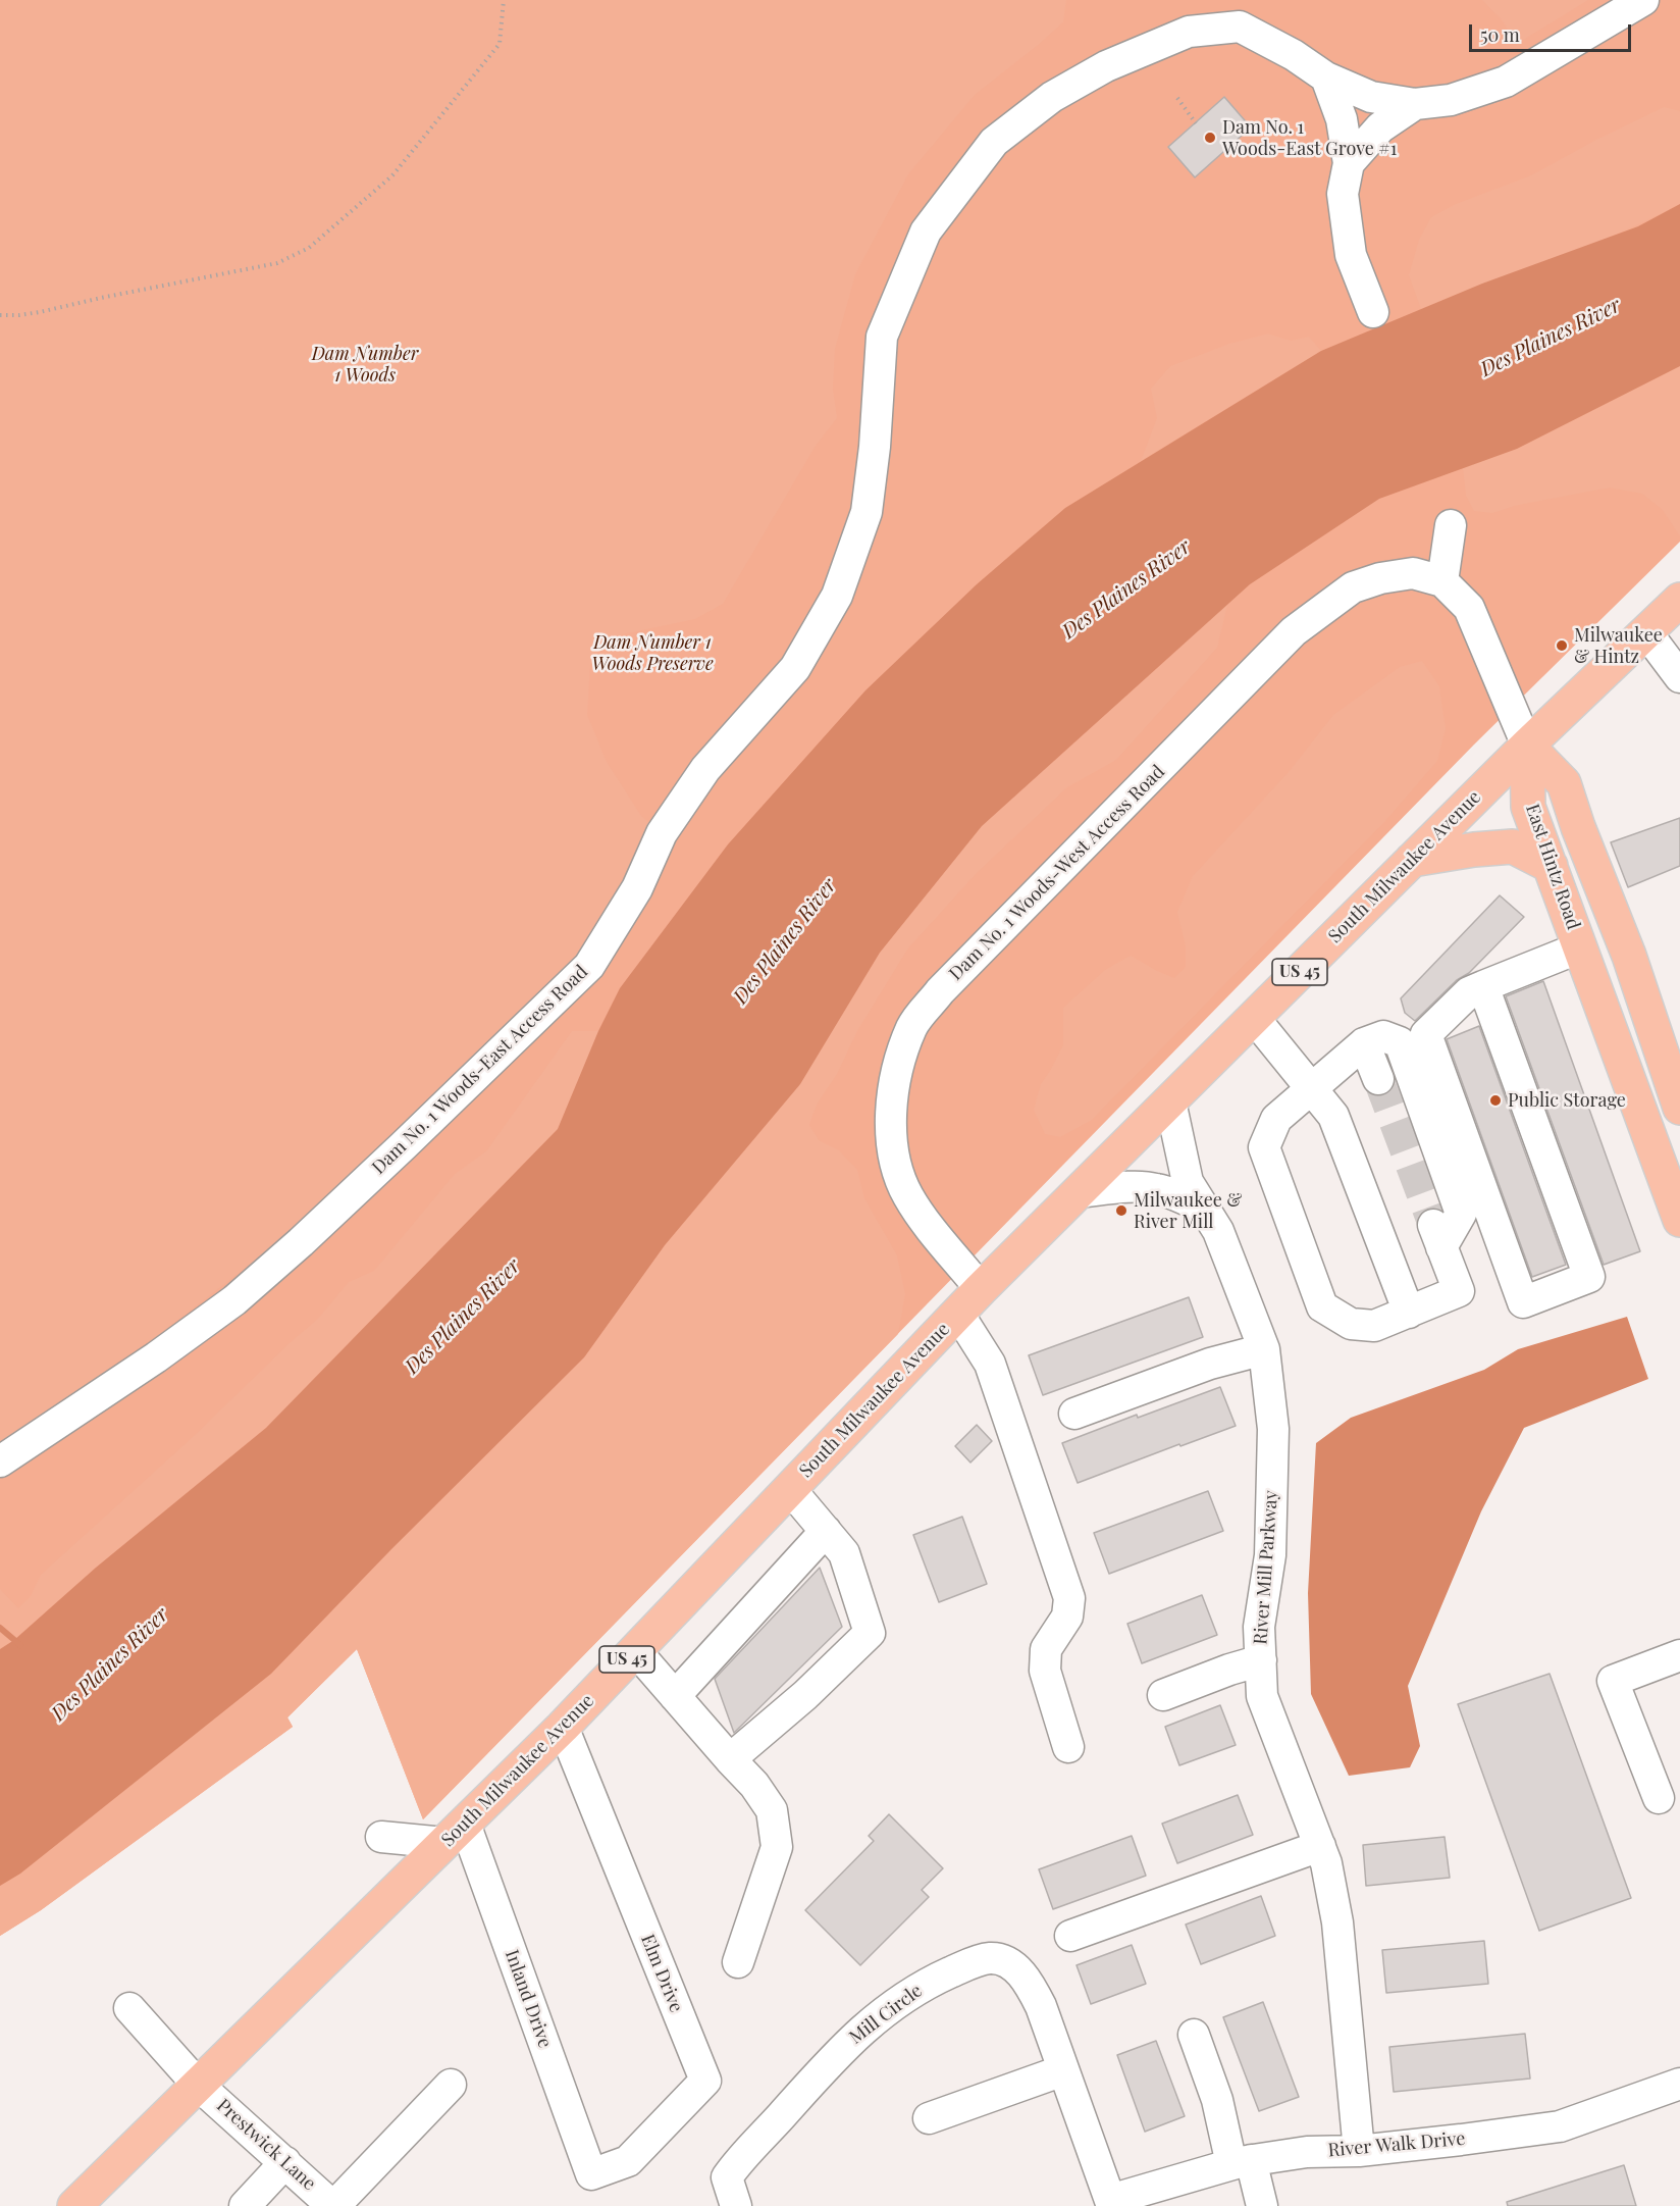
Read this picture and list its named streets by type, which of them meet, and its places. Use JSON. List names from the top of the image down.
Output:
{
  "streets": {
    "main road": ["South Milwaukee Avenue", "East Hintz Road", "US 45"],
    "street": [
      "Dam No. 1 Woods-West Access Road",
      "Dam No. 1 Woods-East Access Road",
      "River Mill Parkway",
      "Elm Drive",
      "Inland Drive",
      "Mill Circle",
      "Prestwick Lane",
      "River Walk Drive"
    ]
  },
  "crossings": [
    ["South Milwaukee Avenue", "East Hintz Road"],
    ["South Milwaukee Avenue", "Dam No. 1 Woods-West Access Road"],
    ["South Milwaukee Avenue", "River Mill Parkway"],
    ["South Milwaukee Avenue", "Elm Drive"],
    ["South Milwaukee Avenue", "Inland Drive"],
    ["South Milwaukee Avenue", "Prestwick Lane"],
    ["East Hintz Road", "Dam No. 1 Woods-West Access Road"],
    ["River Mill Parkway", "River Walk Drive"],
    ["Elm Drive", "Inland Drive"],
    ["Mill Circle", "River Walk Drive"]
  ],
  "water": ["Des Plaines River"],
  "parks": ["Dam Number 1 Woods", "Dam Number 1 Woods Preserve"],
  "places": [
    "Dam No. 1 Woods-East Grove #1",
    "Milwaukee & Hintz",
    "Public Storage",
    "Milwaukee & River Mill"
  ],
  "scale_bar": "50 m"
}
